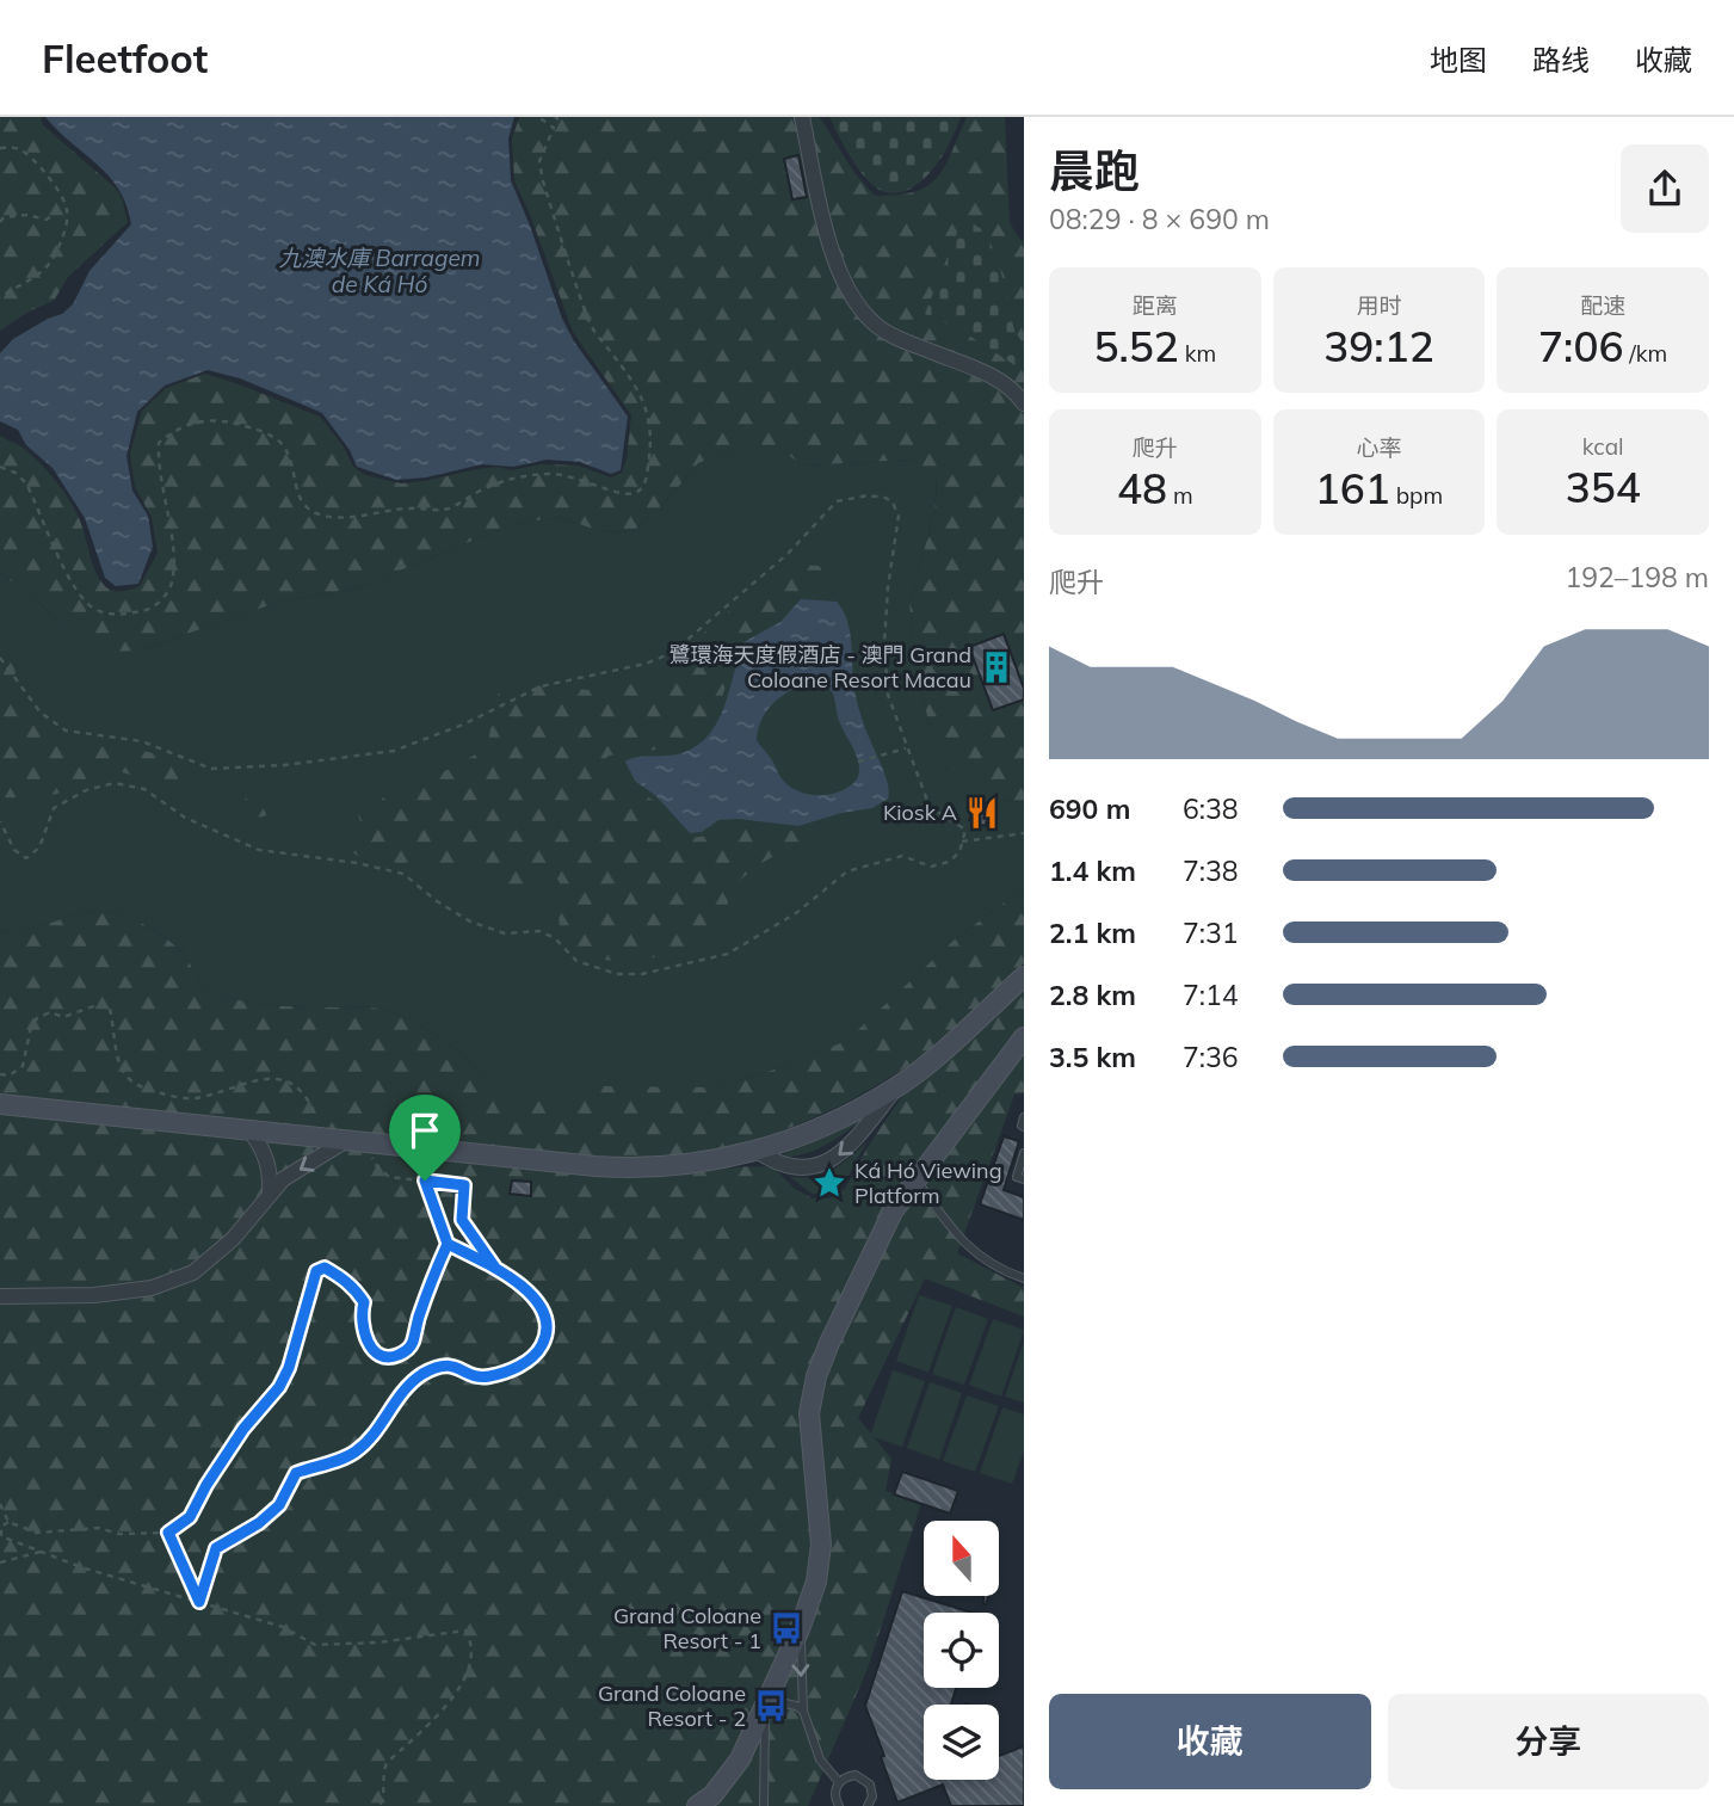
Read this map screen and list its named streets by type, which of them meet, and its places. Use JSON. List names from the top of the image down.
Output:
{
  "water": ["九澳水庫 Barragem de Ká Hó"],
  "places": {
    "building": ["鷺環海天度假酒店 - 澳門 Grand Coloane Resort Macau"],
    "restaurant": ["Kiosk A"],
    "place": ["Ká Hó Viewing Platform"],
    "bus stop": ["Grand Coloane Resort - 1", "Grand Coloane Resort - 2"]
  },
  "north": "top",
  "page": {
    "header": "Fleetfoot",
    "nav": ["地图", "路线", "收藏"],
    "heading": ["晨跑", "08:29 · 8 × 690 m"],
    "stats": [
      ["距离", "5.52 km"],
      ["用时", "39:12"],
      ["配速", "7:06 /km"],
      ["爬升", "48 m"],
      ["心率", "161 bpm"],
      ["kcal", "354"]
    ],
    "chart": ["爬升", "192–198 m"],
    "list": [
      {
        "name": "690 m",
        "note": "6:38"
      },
      {
        "name": "1.4 km",
        "note": "7:38"
      },
      {
        "name": "2.1 km",
        "note": "7:31"
      },
      {
        "name": "2.8 km",
        "note": "7:14"
      },
      {
        "name": "3.5 km",
        "note": "7:36"
      }
    ],
    "buttons": ["收藏", "分享"]
  }
}
